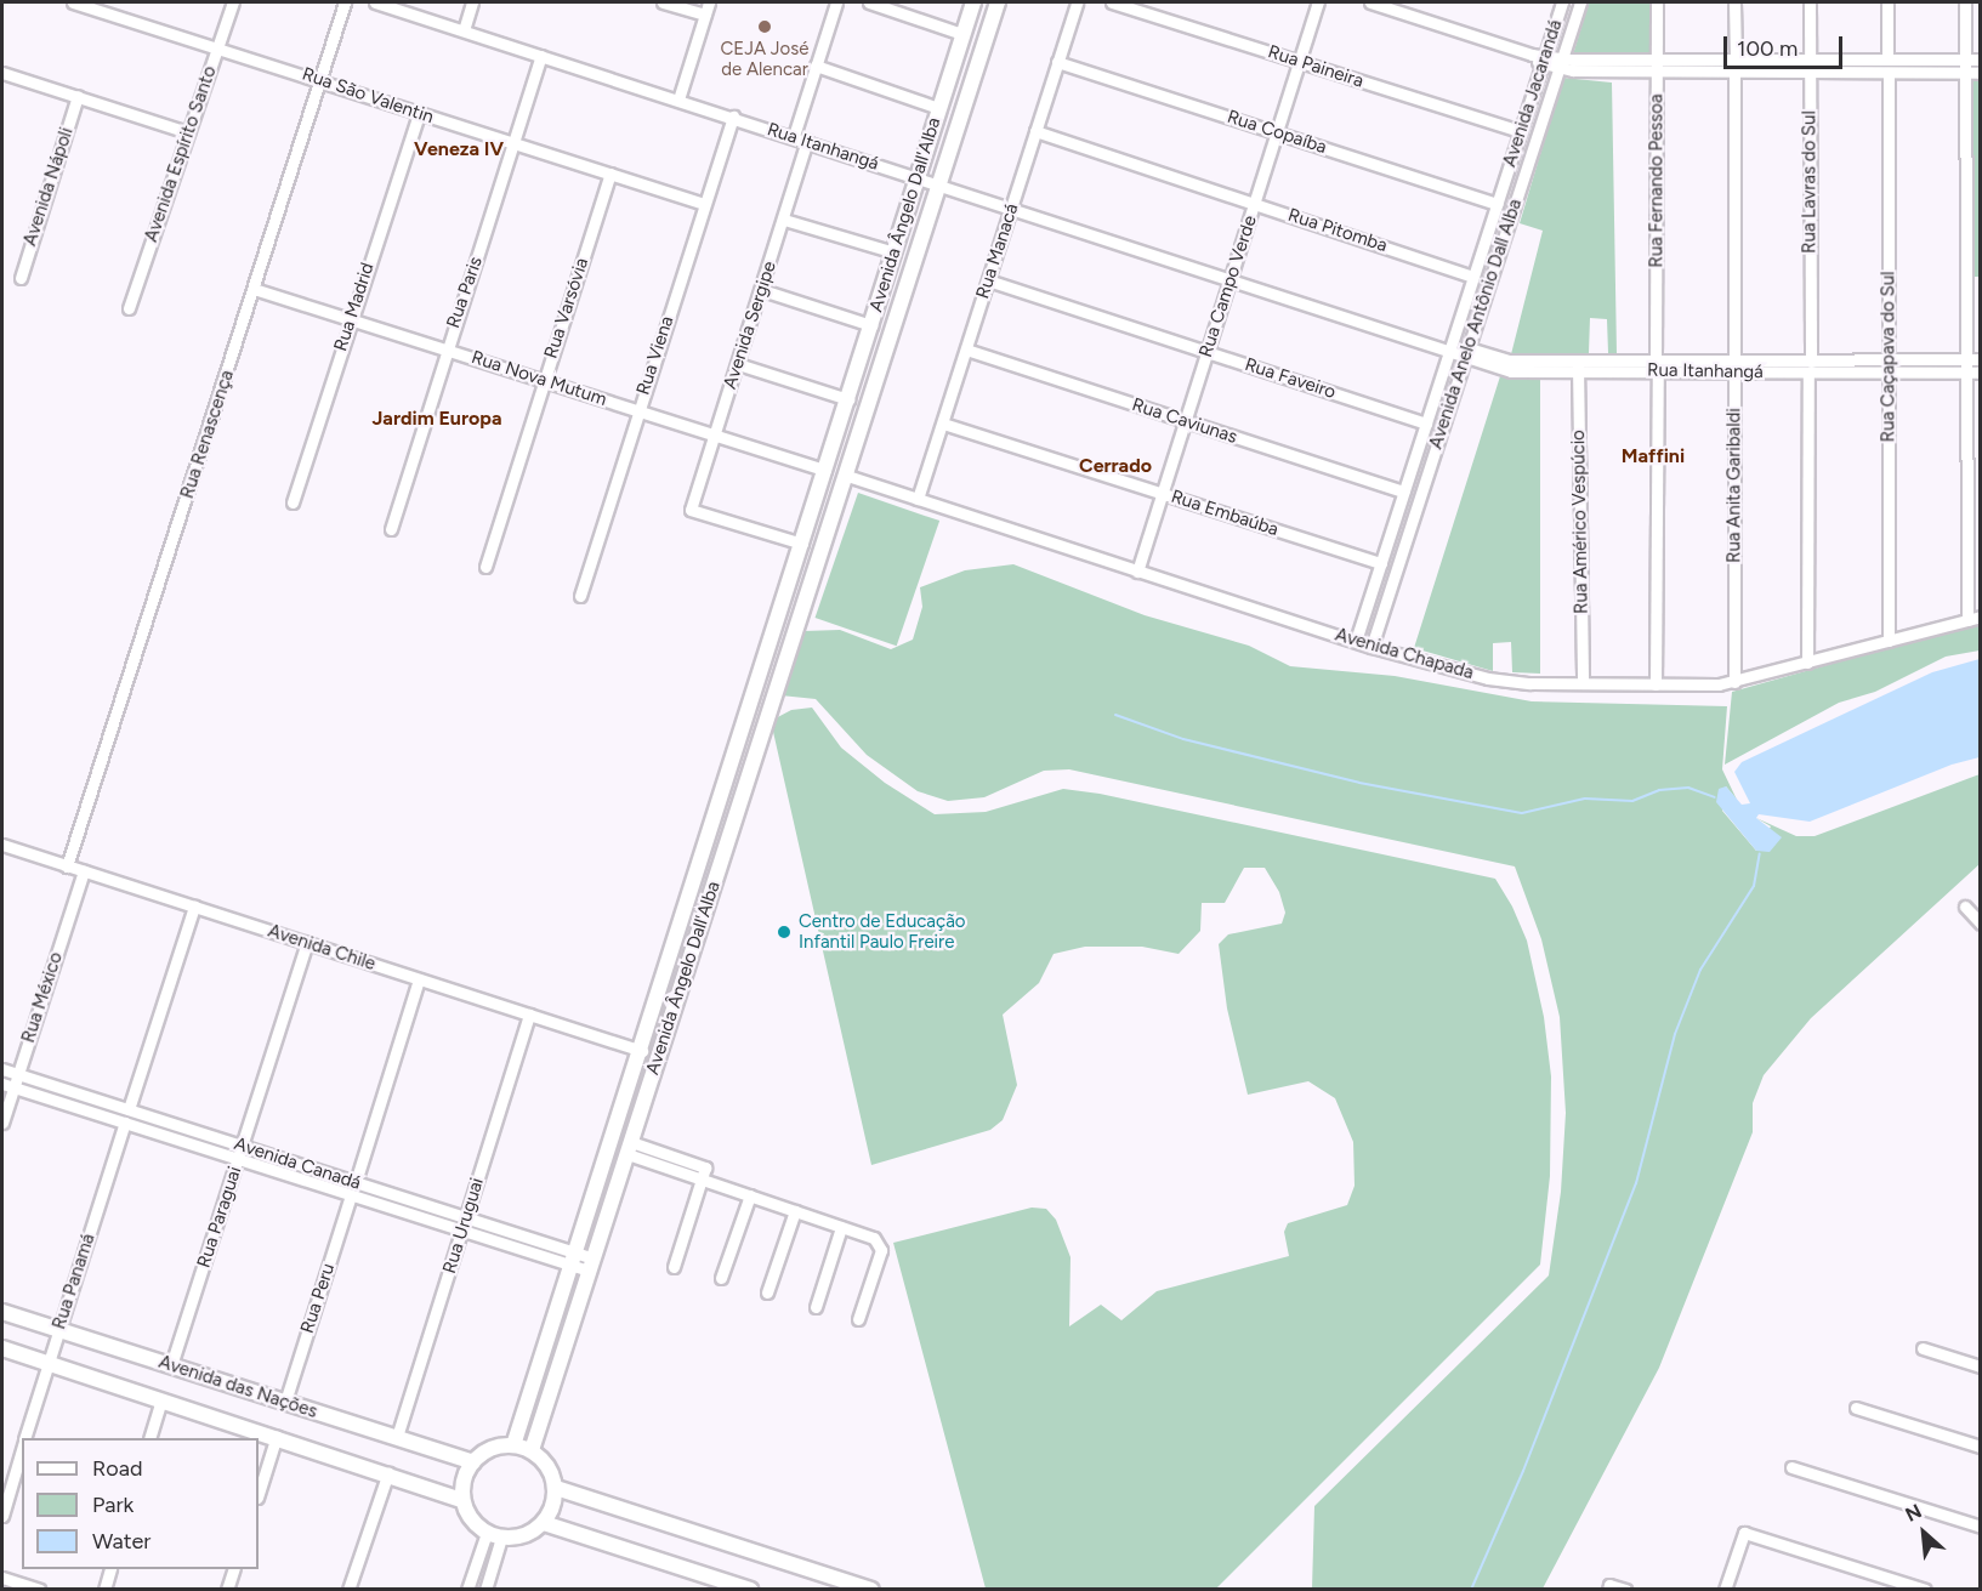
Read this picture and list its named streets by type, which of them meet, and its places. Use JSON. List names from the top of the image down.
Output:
{
  "streets": {
    "main road": ["Avenida Ângelo Dall'Alba", "Avenida das Nações"],
    "street": [
      "Rua Paineira",
      "Avenida Jacarandá",
      "Rua São Valentin",
      "Rua Copaíba",
      "Rua Itanhangá",
      "Avenida Espírito Santo",
      "Rua Fernando Pessoa",
      "Rua Lavras do Sul",
      "Avenida Nápoli",
      "Rua Pitomba",
      "Rua Manacá",
      "Rua Campo Verde",
      "Rua Paris",
      "Rua Madrid",
      "Rua Varsóvia",
      "Avenida Anelo Antônio Dall Alba",
      "Avenida Sergipe",
      "Rua Viena",
      "Rua Caçapava do Sul",
      "Rua Nova Mutum",
      "Rua Faveiro",
      "Rua Caviunas",
      "Rua Renascença",
      "Rua Anita Garibaldi",
      "Rua Embaúba",
      "Rua Américo Vespúcio",
      "Avenida Chapada",
      "Avenida Chile",
      "Rua México",
      "Avenida Canadá",
      "Rua Paraguai",
      "Rua Uruguai",
      "Rua Panamá",
      "Rua Peru"
    ]
  },
  "crossings": [
    ["Rua Paineira", "Avenida Jacarandá"],
    ["Rua Paineira", "Rua Campo Verde"],
    ["Avenida Jacarandá", "Rua Copaíba"],
    ["Avenida Jacarandá", "Rua Itanhangá"],
    ["Avenida Jacarandá", "Rua Pitomba"],
    ["Avenida Jacarandá", "Rua Faveiro"],
    ["Avenida Jacarandá", "Rua Caviunas"],
    ["Avenida Jacarandá", "Rua Embaúba"],
    ["Avenida Jacarandá", "Avenida Chapada"],
    ["Rua São Valentin", "Avenida Espírito Santo"],
    ["Rua São Valentin", "Rua Paris"],
    ["Rua São Valentin", "Rua Madrid"],
    ["Rua São Valentin", "Rua Varsóvia"],
    ["Rua São Valentin", "Rua Viena"],
    ["Rua São Valentin", "Rua Renascença"],
    ["Rua Copaíba", "Rua Manacá"],
    ["Rua Copaíba", "Rua Campo Verde"],
    ["Rua Itanhangá", "Rua Fernando Pessoa"],
    ["Rua Itanhangá", "Rua Lavras do Sul"],
    ["Rua Itanhangá", "Avenida Ângelo Dall'Alba"],
    ["Rua Itanhangá", "Rua Manacá"],
    ["Rua Itanhangá", "Rua Campo Verde"],
    ["Rua Itanhangá", "Rua Paris"],
    ["Rua Itanhangá", "Avenida Anelo Antônio Dall Alba"],
    ["Rua Itanhangá", "Avenida Sergipe"],
    ["Rua Itanhangá", "Rua Viena"],
    ["Rua Itanhangá", "Rua Caçapava do Sul"],
    ["Rua Itanhangá", "Rua Anita Garibaldi"],
    ["Rua Itanhangá", "Rua Américo Vespúcio"],
    ["Rua Fernando Pessoa", "Avenida Chapada"],
    ["Avenida Ângelo Dall'Alba", "Avenida Sergipe"],
    ["Avenida Ângelo Dall'Alba", "Rua Nova Mutum"],
    ["Avenida Ângelo Dall'Alba", "Avenida Chapada"],
    ["Avenida Ângelo Dall'Alba", "Avenida Chile"],
    ["Avenida Ângelo Dall'Alba", "Avenida Canadá"],
    ["Avenida Ângelo Dall'Alba", "Avenida das Nações"],
    ["Rua Pitomba", "Rua Manacá"],
    ["Rua Pitomba", "Rua Campo Verde"],
    ["Rua Manacá", "Rua Faveiro"],
    ["Rua Manacá", "Rua Caviunas"],
    ["Rua Manacá", "Rua Embaúba"],
    ["Rua Manacá", "Avenida Chapada"],
    ["Rua Campo Verde", "Rua Faveiro"],
    ["Rua Campo Verde", "Rua Caviunas"],
    ["Rua Campo Verde", "Rua Embaúba"],
    ["Rua Campo Verde", "Avenida Chapada"],
    ["Rua Paris", "Rua Nova Mutum"],
    ["Rua Madrid", "Rua Nova Mutum"],
    ["Rua Varsóvia", "Rua Nova Mutum"],
    ["Avenida Anelo Antônio Dall Alba", "Avenida Chapada"],
    ["Avenida Sergipe", "Rua Nova Mutum"],
    ["Rua Viena", "Rua Nova Mutum"],
    ["Rua Caçapava do Sul", "Avenida Chapada"],
    ["Rua Nova Mutum", "Rua Renascença"],
    ["Rua Renascença", "Avenida Chile"],
    ["Rua Anita Garibaldi", "Avenida Chapada"],
    ["Rua Américo Vespúcio", "Avenida Chapada"],
    ["Avenida Chile", "Rua México"],
    ["Avenida Chile", "Rua Paraguai"],
    ["Avenida Chile", "Rua Uruguai"],
    ["Rua México", "Avenida Canadá"],
    ["Avenida Canadá", "Rua Paraguai"],
    ["Avenida Canadá", "Rua Uruguai"],
    ["Avenida Canadá", "Rua Panamá"],
    ["Avenida Canadá", "Rua Peru"],
    ["Rua Paraguai", "Avenida das Nações"],
    ["Rua Uruguai", "Avenida das Nações"],
    ["Rua Panamá", "Avenida das Nações"],
    ["Rua Peru", "Avenida das Nações"]
  ],
  "districts": [
    "Veneza IV",
    "Jardim Europa",
    "Maffini",
    "Cerrado"
  ],
  "places": ["CEJA José de Alencar", "Centro de Educação Infantil Paulo Freire"],
  "legend": ["Road", "Park", "Water"],
  "scale_bar": "100 m",
  "north": "top left"
}
